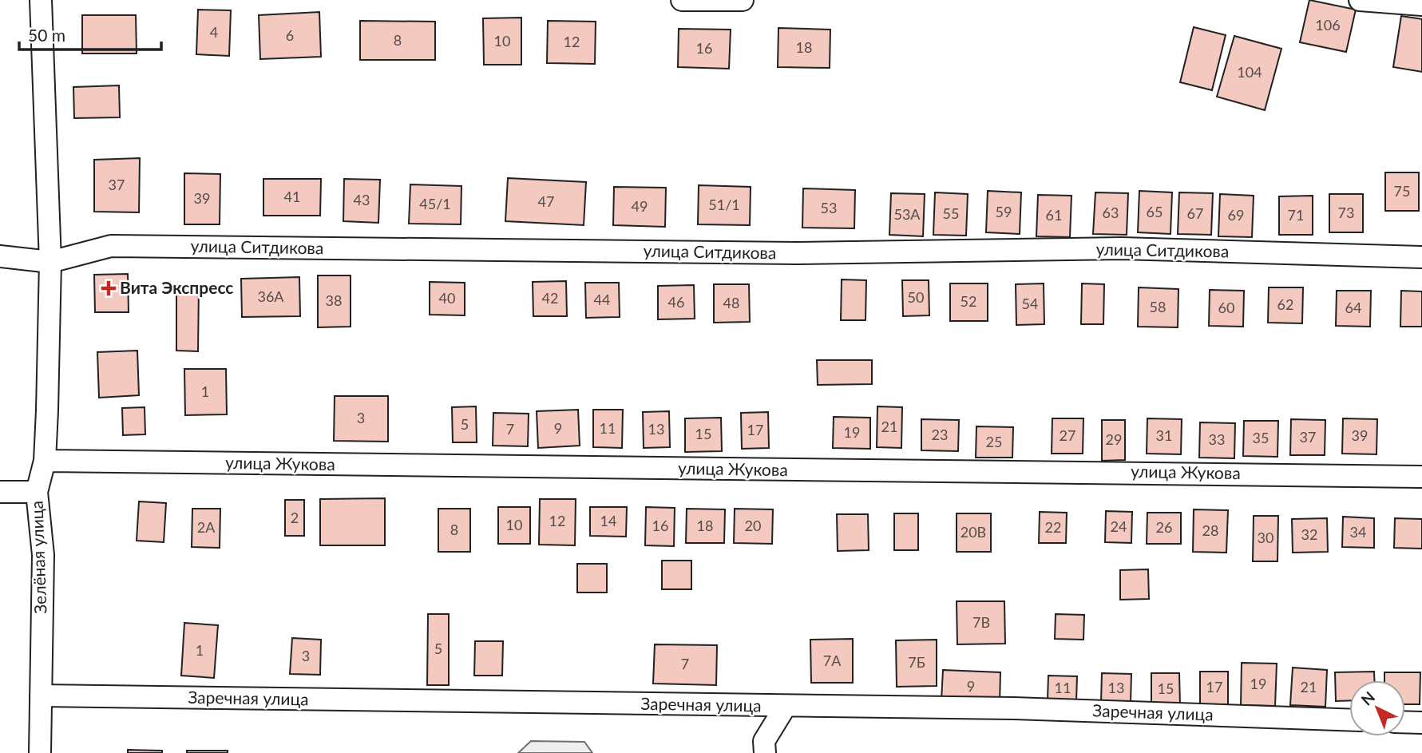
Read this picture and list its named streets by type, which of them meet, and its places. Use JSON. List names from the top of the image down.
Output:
{
  "streets": {
    "street": [
      "улица Ситдикова",
      "улица Жукова",
      "Зелёная улица",
      "Заречная улица"
    ]
  },
  "crossings": [
    ["улица Ситдикова", "Зелёная улица"],
    ["улица Жукова", "Зелёная улица"],
    ["Зелёная улица", "Заречная улица"]
  ],
  "places": {
    "health": ["Вита Экспресс"]
  },
  "house_numbers": [
    "106",
    "4",
    "6",
    "8",
    "10",
    "12",
    "18",
    "16",
    "104",
    "37",
    "75",
    "41",
    "39",
    "43",
    "47",
    "45/1",
    "51/1",
    "49",
    "53",
    "59",
    "65",
    "63",
    "73",
    "55",
    "67",
    "53А",
    "61",
    "69",
    "71",
    "36А",
    "50",
    "40",
    "42",
    "44",
    "38",
    "52",
    "46",
    "48",
    "54",
    "62",
    "58",
    "60",
    "64",
    "1",
    "3",
    "5",
    "21",
    "9",
    "11",
    "7",
    "13",
    "17",
    "19",
    "15",
    "23",
    "27",
    "31",
    "39",
    "37",
    "35",
    "29",
    "33",
    "25",
    "2",
    "12",
    "14",
    "10",
    "16",
    "18",
    "20",
    "24",
    "2А",
    "22",
    "26",
    "8",
    "28",
    "20В",
    "34",
    "32",
    "30",
    "7В",
    "5",
    "1",
    "3",
    "7А",
    "7Б",
    "7",
    "19",
    "9",
    "17",
    "21",
    "11",
    "13",
    "15"
  ],
  "scale_bar": "50 m",
  "north": "top left"
}
